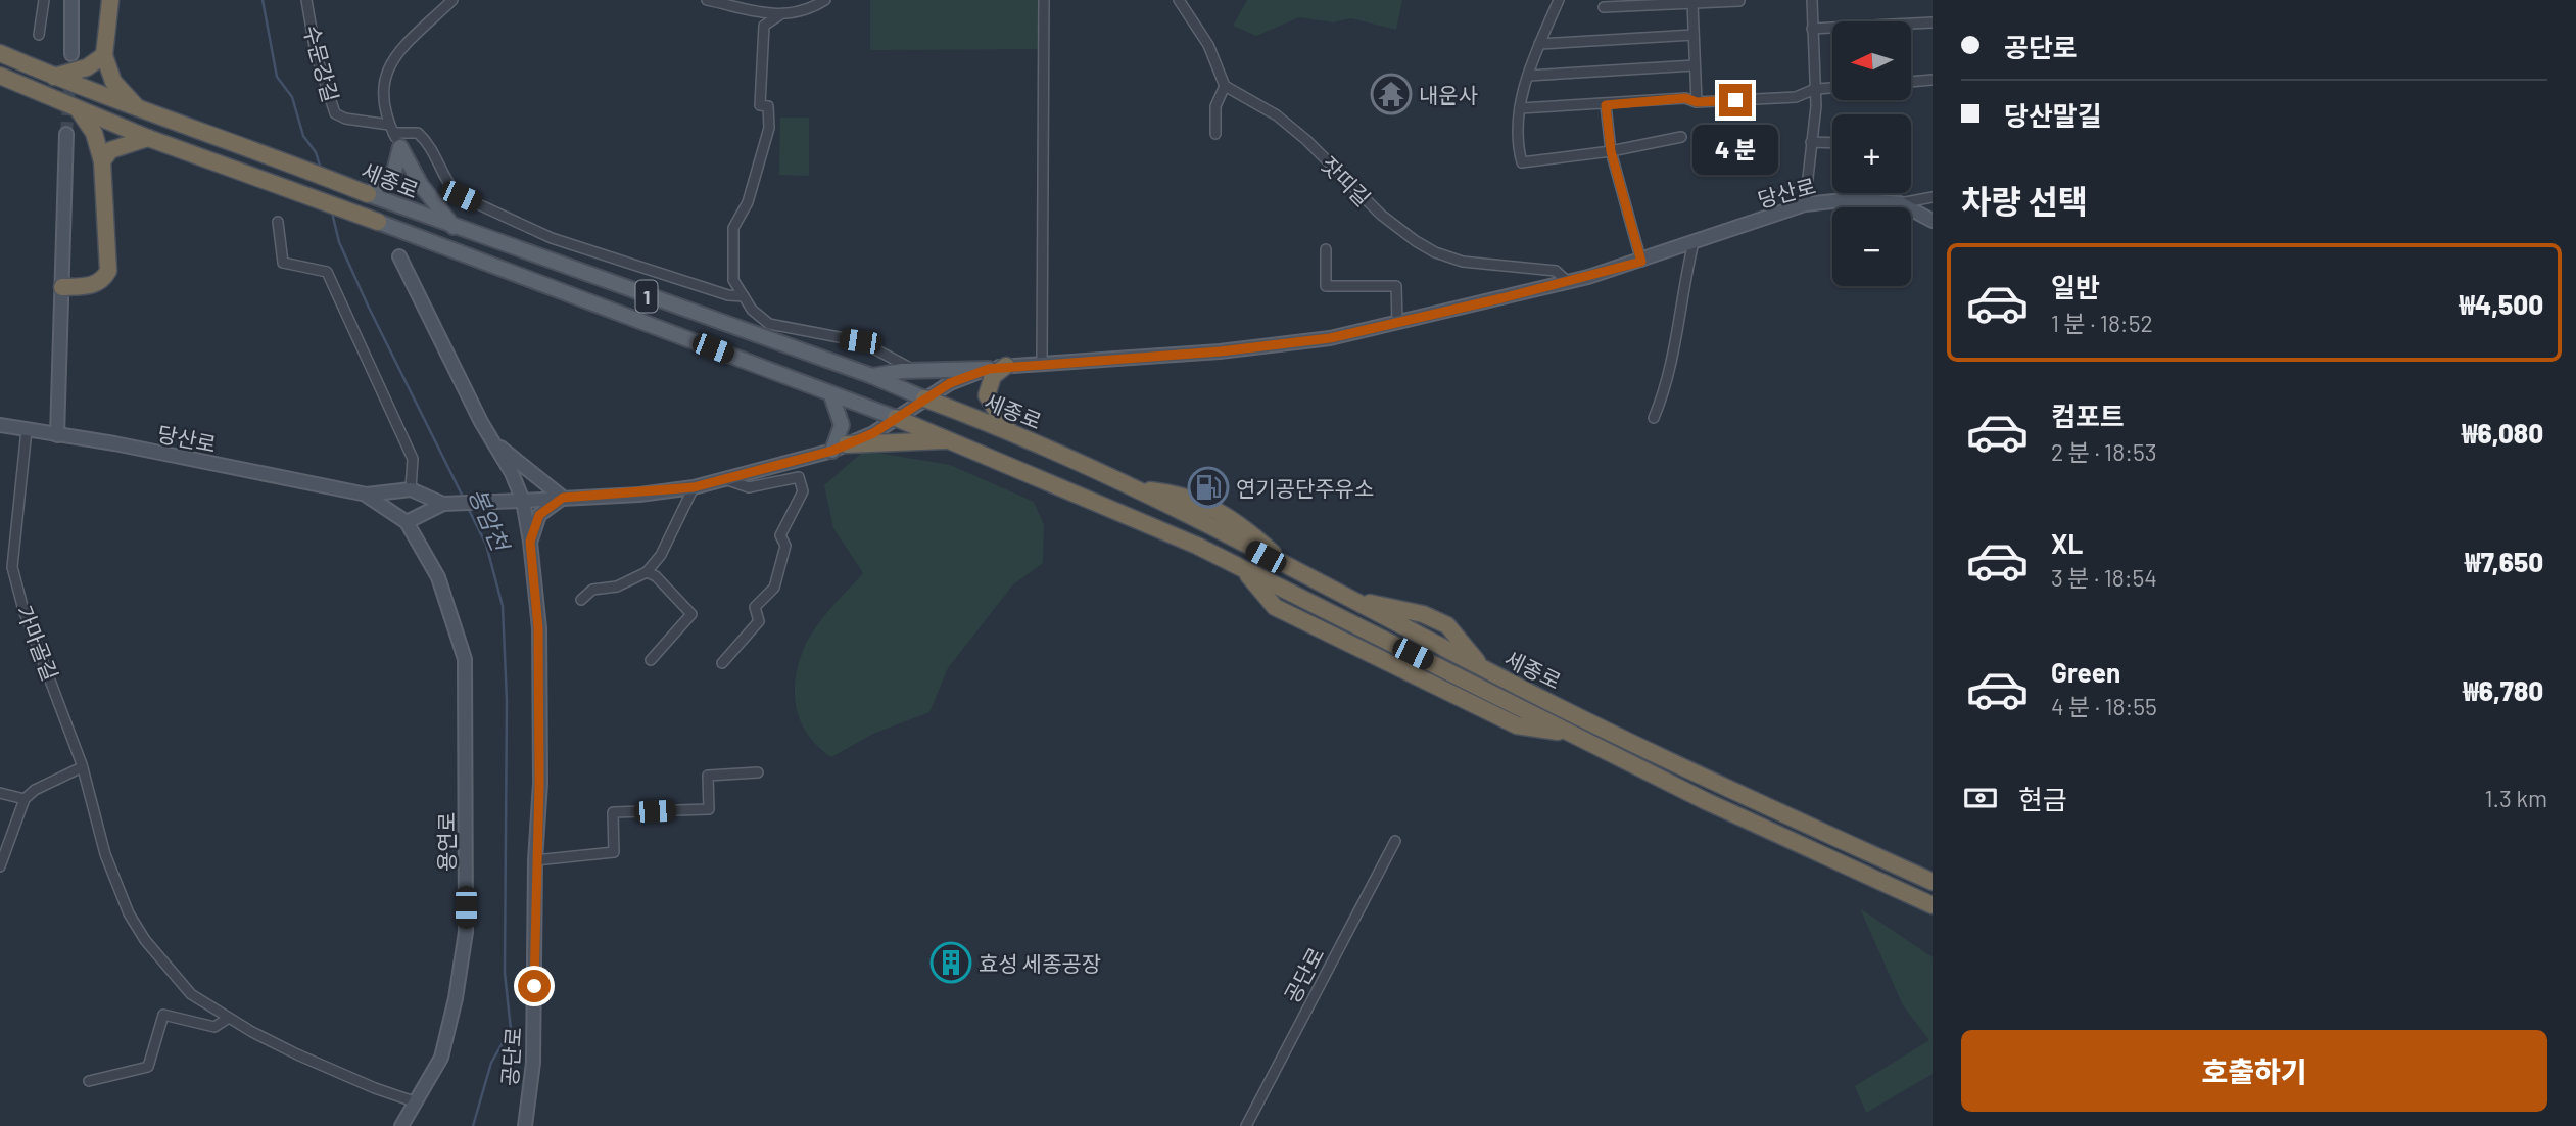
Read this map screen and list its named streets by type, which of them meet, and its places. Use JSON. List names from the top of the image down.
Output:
{
  "streets": {
    "highway": ["세종로", "1"],
    "street": [
      "수문강길",
      "잣띠길",
      "당산로",
      "가마골길",
      "용연로",
      "공단로"
    ]
  },
  "crossings": [
    ["수문강길", "세종로"],
    ["세종로", "당산로"],
    ["잣띠길", "당산로"],
    ["당산로", "가마골길"],
    ["당산로", "공단로"],
    ["가마골길", "용연로"]
  ],
  "water": ["봉암천"],
  "places": {
    "temple": ["내운사"],
    "fuel station": ["연기공단주유소"],
    "building": ["효성 세종공장"]
  },
  "north": "left",
  "page": {
    "banner": ["공단로", "당산말길"],
    "map_buttons": ["+", "−"],
    "bubble": "4 분",
    "heading": "차량 선택",
    "list": [
      {
        "name": "일반",
        "note": "1 분 · 18:52",
        "value": "₩4,500"
      },
      {
        "name": "컴포트",
        "note": "2 분 · 18:53",
        "value": "₩6,080"
      },
      {
        "name": "XL",
        "note": "3 분 · 18:54",
        "value": "₩7,650"
      },
      {
        "name": "Green",
        "note": "4 분 · 18:55",
        "value": "₩6,780"
      }
    ],
    "pay": ["현금", "1.3 km"],
    "buttons": "호출하기"
  }
}
